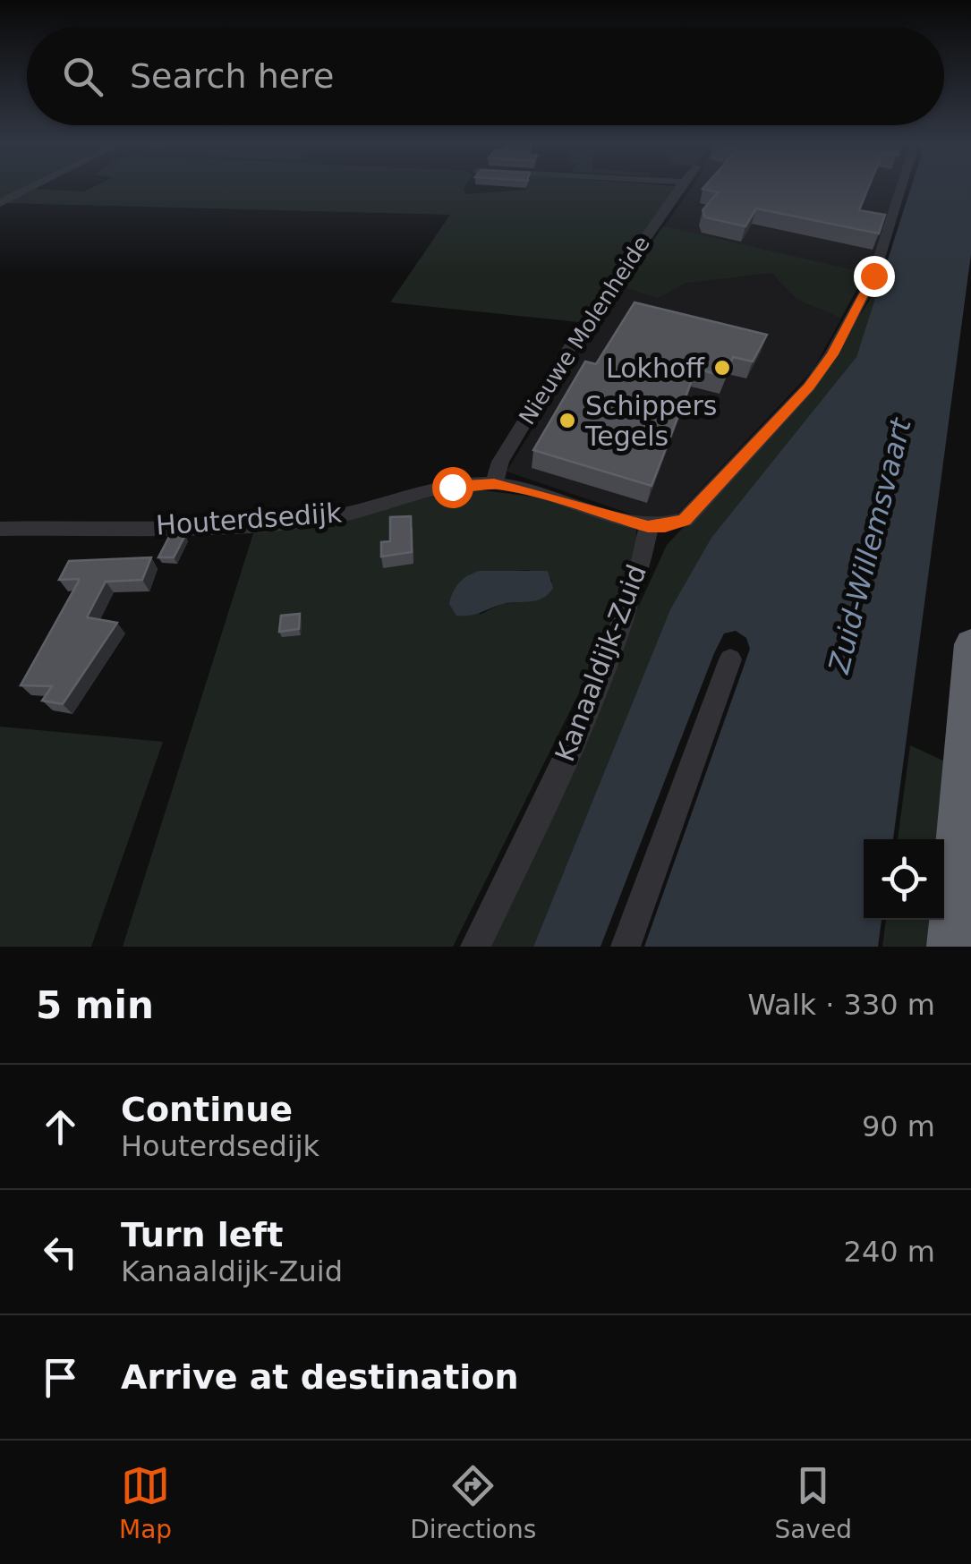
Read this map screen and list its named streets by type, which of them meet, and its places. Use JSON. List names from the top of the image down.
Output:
{
  "streets": {
    "street": ["Nieuwe Molenheide", "Houterdsedijk", "Kanaaldijk-Zuid"]
  },
  "crossings": [
    ["Nieuwe Molenheide", "Houterdsedijk"],
    ["Houterdsedijk", "Kanaaldijk-Zuid"]
  ],
  "water": ["Zuid-Willemsvaart"],
  "places": ["Lokhoff", "Schippers Tegels"],
  "page": {
    "search": "Search here",
    "heading": ["5 min", "Walk · 330 m"],
    "list": [
      ["Continue", "Houterdsedijk", "90 m"],
      ["Turn left", "Kanaaldijk-Zuid", "240 m"],
      "Arrive at destination"
    ],
    "nav": ["Map", "Directions", "Saved"]
  }
}
